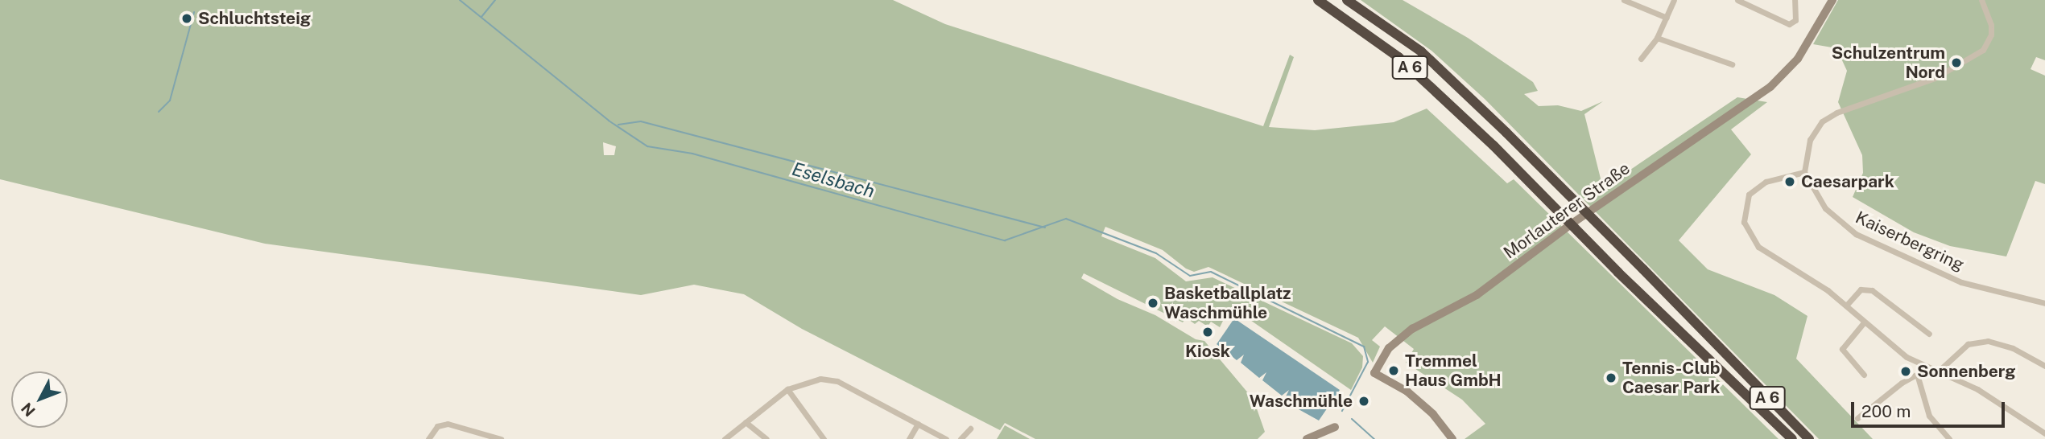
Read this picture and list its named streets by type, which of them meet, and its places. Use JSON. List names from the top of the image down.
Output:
{
  "streets": {
    "highway": ["A 6"],
    "street": ["Morlauterer Straße", "Kaiserbergring"]
  },
  "water": ["Eselsbach"],
  "places": [
    "Schluchtsteig",
    "Schulzentrum Nord",
    "Caesarpark",
    "Basketballplatz Waschmühle",
    "Kiosk",
    "Tremmel Haus GmbH",
    "Sonnenberg",
    "Tennis-Club Caesar Park",
    "Waschmühle"
  ],
  "scale_bar": "200 m",
  "north": "bottom left"
}
